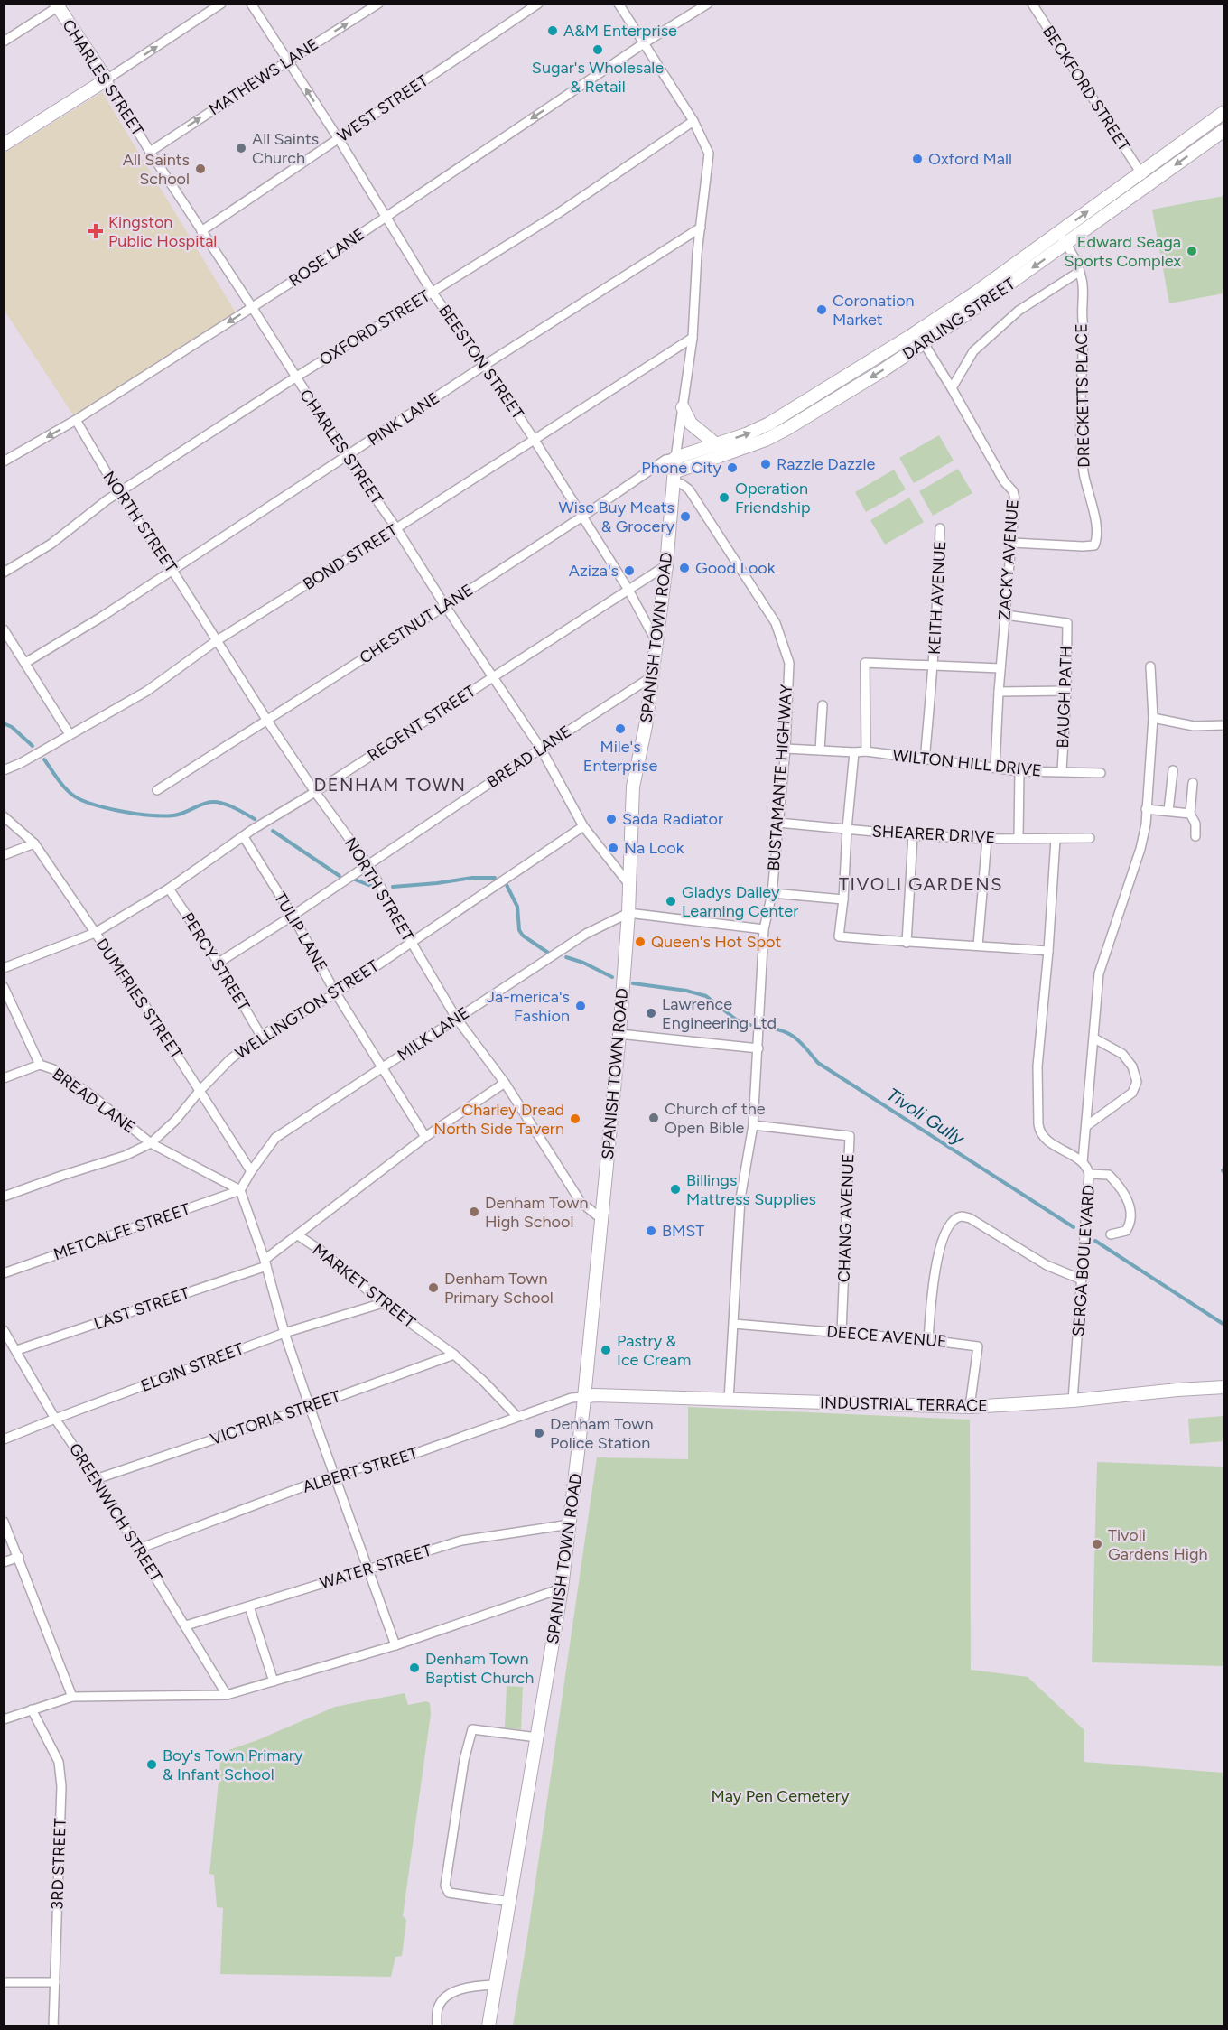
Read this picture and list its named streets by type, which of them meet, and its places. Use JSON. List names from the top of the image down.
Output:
{
  "streets": {
    "street": [
      "MATHEWS LANE",
      "CHARLES STREET",
      "BECKFORD STREET",
      "WEST STREET",
      "ROSE LANE",
      "DARLING STREET",
      "OXFORD STREET",
      "BEESTON STREET",
      "DRECKETTS PLACE",
      "PINK LANE",
      "NORTH STREET",
      "BOND STREET",
      "ZACKY AVENUE",
      "KEITH AVENUE",
      "CHESTNUT LANE",
      "SPANISH TOWN ROAD",
      "BAUGH PATH",
      "REGENT STREET",
      "BREAD LANE",
      "WILTON HILL DRIVE",
      "BUSTAMANTE HIGHWAY",
      "SHEARER DRIVE",
      "TULIP LANE",
      "PERCY STREET",
      "DUMFRIES STREET",
      "WELLINGTON STREET",
      "MILK LANE",
      "CHANG AVENUE",
      "METCALFE STREET",
      "SERGA BOULEVARD",
      "MARKET STREET",
      "LAST STREET",
      "DEECE AVENUE",
      "ELGIN STREET",
      "INDUSTRIAL TERRACE",
      "VICTORIA STREET",
      "ALBERT STREET",
      "GREENWICH STREET",
      "WATER STREET",
      "3RD STREET"
    ]
  },
  "crossings": [
    ["MATHEWS LANE", "CHARLES STREET"],
    ["MATHEWS LANE", "BEESTON STREET"],
    ["CHARLES STREET", "WEST STREET"],
    ["CHARLES STREET", "ROSE LANE"],
    ["CHARLES STREET", "OXFORD STREET"],
    ["CHARLES STREET", "PINK LANE"],
    ["CHARLES STREET", "BOND STREET"],
    ["CHARLES STREET", "CHESTNUT LANE"],
    ["CHARLES STREET", "SPANISH TOWN ROAD"],
    ["CHARLES STREET", "REGENT STREET"],
    ["CHARLES STREET", "BREAD LANE"],
    ["CHARLES STREET", "WELLINGTON STREET"],
    ["BECKFORD STREET", "DARLING STREET"],
    ["WEST STREET", "BEESTON STREET"],
    ["ROSE LANE", "BEESTON STREET"],
    ["ROSE LANE", "NORTH STREET"],
    ["ROSE LANE", "SPANISH TOWN ROAD"],
    ["DARLING STREET", "DRECKETTS PLACE"],
    ["DARLING STREET", "ZACKY AVENUE"],
    ["DARLING STREET", "CHESTNUT LANE"],
    ["DARLING STREET", "SPANISH TOWN ROAD"],
    ["DARLING STREET", "BUSTAMANTE HIGHWAY"],
    ["OXFORD STREET", "BEESTON STREET"],
    ["OXFORD STREET", "NORTH STREET"],
    ["OXFORD STREET", "SPANISH TOWN ROAD"],
    ["BEESTON STREET", "PINK LANE"],
    ["BEESTON STREET", "BOND STREET"],
    ["BEESTON STREET", "CHESTNUT LANE"],
    ["BEESTON STREET", "SPANISH TOWN ROAD"],
    ["BEESTON STREET", "REGENT STREET"],
    ["DRECKETTS PLACE", "ZACKY AVENUE"],
    ["PINK LANE", "NORTH STREET"],
    ["PINK LANE", "SPANISH TOWN ROAD"],
    ["NORTH STREET", "BOND STREET"],
    ["NORTH STREET", "CHESTNUT LANE"],
    ["NORTH STREET", "SPANISH TOWN ROAD"],
    ["NORTH STREET", "REGENT STREET"],
    ["NORTH STREET", "BREAD LANE"],
    ["NORTH STREET", "WELLINGTON STREET"],
    ["NORTH STREET", "MILK LANE"],
    ["BOND STREET", "SPANISH TOWN ROAD"],
    ["ZACKY AVENUE", "BAUGH PATH"],
    ["ZACKY AVENUE", "WILTON HILL DRIVE"],
    ["KEITH AVENUE", "WILTON HILL DRIVE"],
    ["CHESTNUT LANE", "SPANISH TOWN ROAD"],
    ["SPANISH TOWN ROAD", "REGENT STREET"],
    ["SPANISH TOWN ROAD", "BREAD LANE"],
    ["SPANISH TOWN ROAD", "BUSTAMANTE HIGHWAY"],
    ["SPANISH TOWN ROAD", "MILK LANE"],
    ["SPANISH TOWN ROAD", "INDUSTRIAL TERRACE"],
    ["SPANISH TOWN ROAD", "ALBERT STREET"],
    ["SPANISH TOWN ROAD", "WATER STREET"],
    ["BAUGH PATH", "WILTON HILL DRIVE"],
    ["REGENT STREET", "TULIP LANE"],
    ["REGENT STREET", "PERCY STREET"],
    ["REGENT STREET", "DUMFRIES STREET"],
    ["BREAD LANE", "TULIP LANE"],
    ["BREAD LANE", "PERCY STREET"],
    ["BREAD LANE", "WELLINGTON STREET"],
    ["BUSTAMANTE HIGHWAY", "SHEARER DRIVE"],
    ["BUSTAMANTE HIGHWAY", "CHANG AVENUE"],
    ["BUSTAMANTE HIGHWAY", "DEECE AVENUE"],
    ["BUSTAMANTE HIGHWAY", "INDUSTRIAL TERRACE"],
    ["SHEARER DRIVE", "SERGA BOULEVARD"],
    ["TULIP LANE", "WELLINGTON STREET"],
    ["TULIP LANE", "MILK LANE"],
    ["PERCY STREET", "WELLINGTON STREET"],
    ["DUMFRIES STREET", "WELLINGTON STREET"],
    ["DUMFRIES STREET", "MILK LANE"],
    ["CHANG AVENUE", "DEECE AVENUE"],
    ["SERGA BOULEVARD", "INDUSTRIAL TERRACE"],
    ["MARKET STREET", "LAST STREET"],
    ["MARKET STREET", "ELGIN STREET"],
    ["MARKET STREET", "VICTORIA STREET"],
    ["MARKET STREET", "ALBERT STREET"],
    ["LAST STREET", "GREENWICH STREET"],
    ["DEECE AVENUE", "INDUSTRIAL TERRACE"],
    ["ELGIN STREET", "GREENWICH STREET"],
    ["INDUSTRIAL TERRACE", "ALBERT STREET"],
    ["VICTORIA STREET", "GREENWICH STREET"],
    ["ALBERT STREET", "GREENWICH STREET"],
    ["GREENWICH STREET", "WATER STREET"]
  ],
  "one_way": ["MATHEWS LANE", "ROSE LANE"],
  "districts": ["DENHAM TOWN", "TIVOLI GARDENS"],
  "water": ["Tivoli Gully"],
  "parks": ["May Pen Cemetery"],
  "places": {
    "other": [
      "A&M Enterprise",
      "Sugar's Wholesale & Retail",
      "All Saints Church",
      "Oxford Mall",
      "All Saints School",
      "Edward Seaga Sports Complex",
      "Coronation Market",
      "Razzle Dazzle",
      "Phone City",
      "Operation Friendship",
      "Wise Buy Meats & Grocery",
      "Good Look",
      "Aziza's",
      "Mile's Enterprise",
      "Sada Radiator",
      "Na Look",
      "Gladys Dailey Learning Center",
      "Queen's Hot Spot",
      "Ja-merica's Fashion",
      "Lawrence Engineering Ltd",
      "Church of the Open Bible",
      "Charley Dread North Side Tavern",
      "Billings Mattress Supplies",
      "Denham Town High School",
      "BMST",
      "Denham Town Primary School",
      "Pastry & Ice Cream",
      "Denham Town Police Station",
      "Tivoli Gardens High",
      "Denham Town Baptist Church",
      "Boy's Town Primary & Infant School"
    ],
    "health": ["Kingston Public Hospital"]
  }
}
